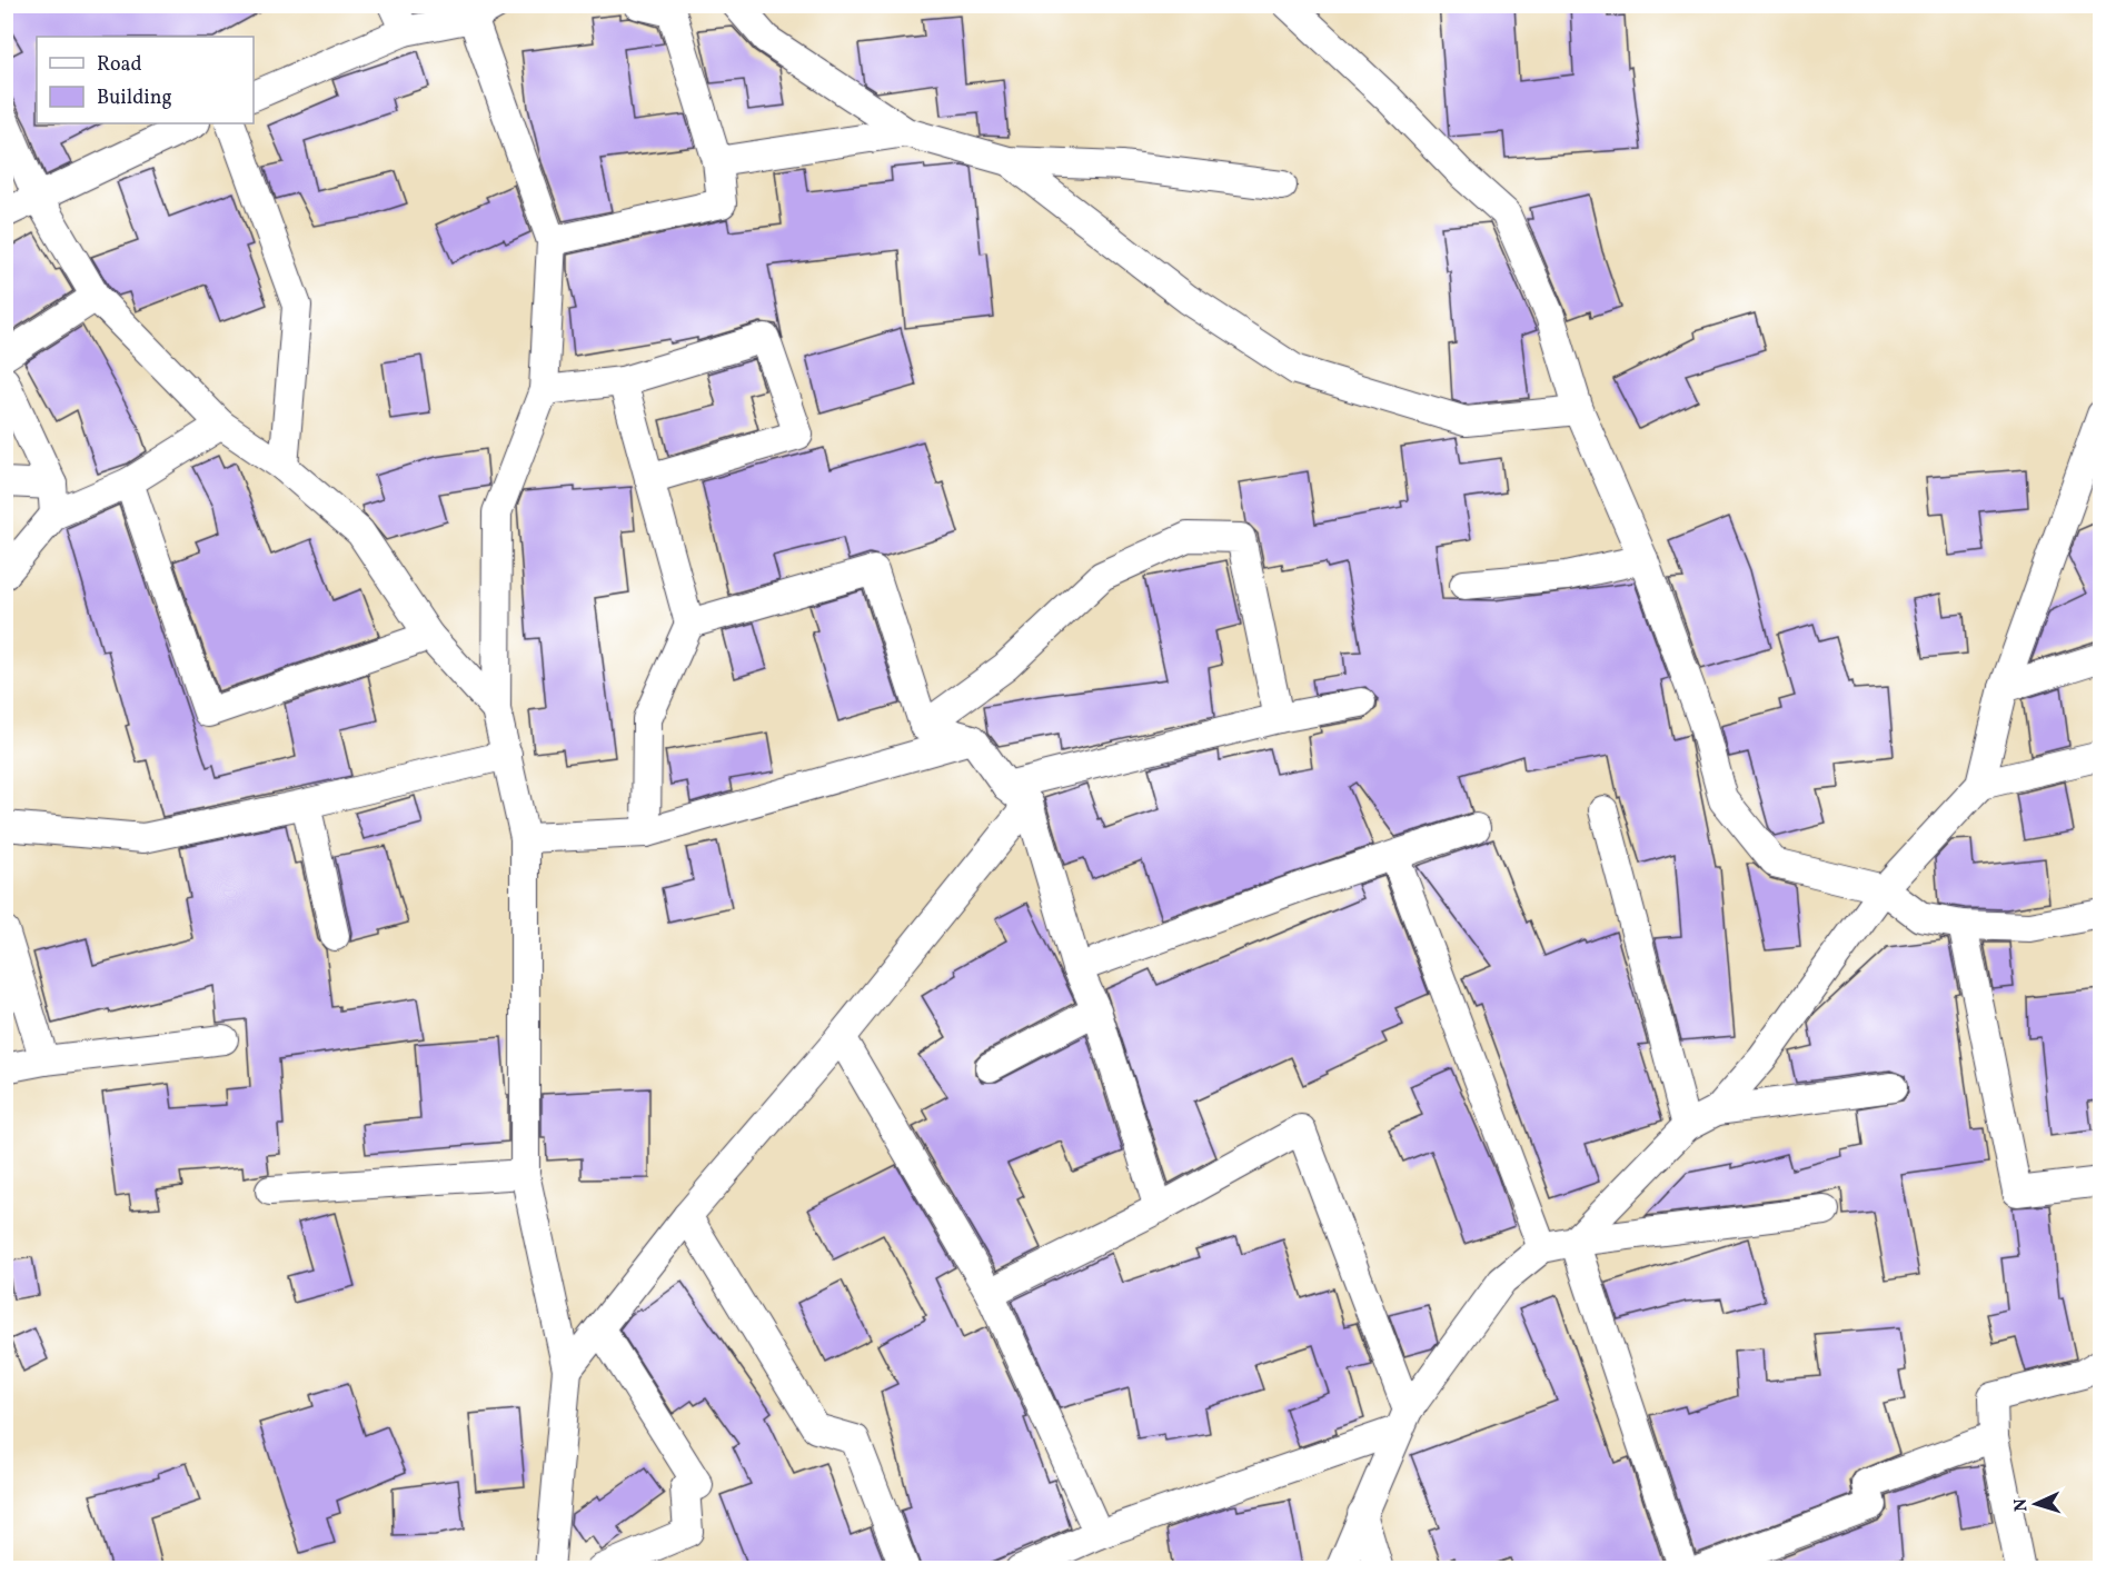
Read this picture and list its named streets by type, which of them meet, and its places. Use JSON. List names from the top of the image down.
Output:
{
  "legend": ["Road", "Building"],
  "north": "left"
}
